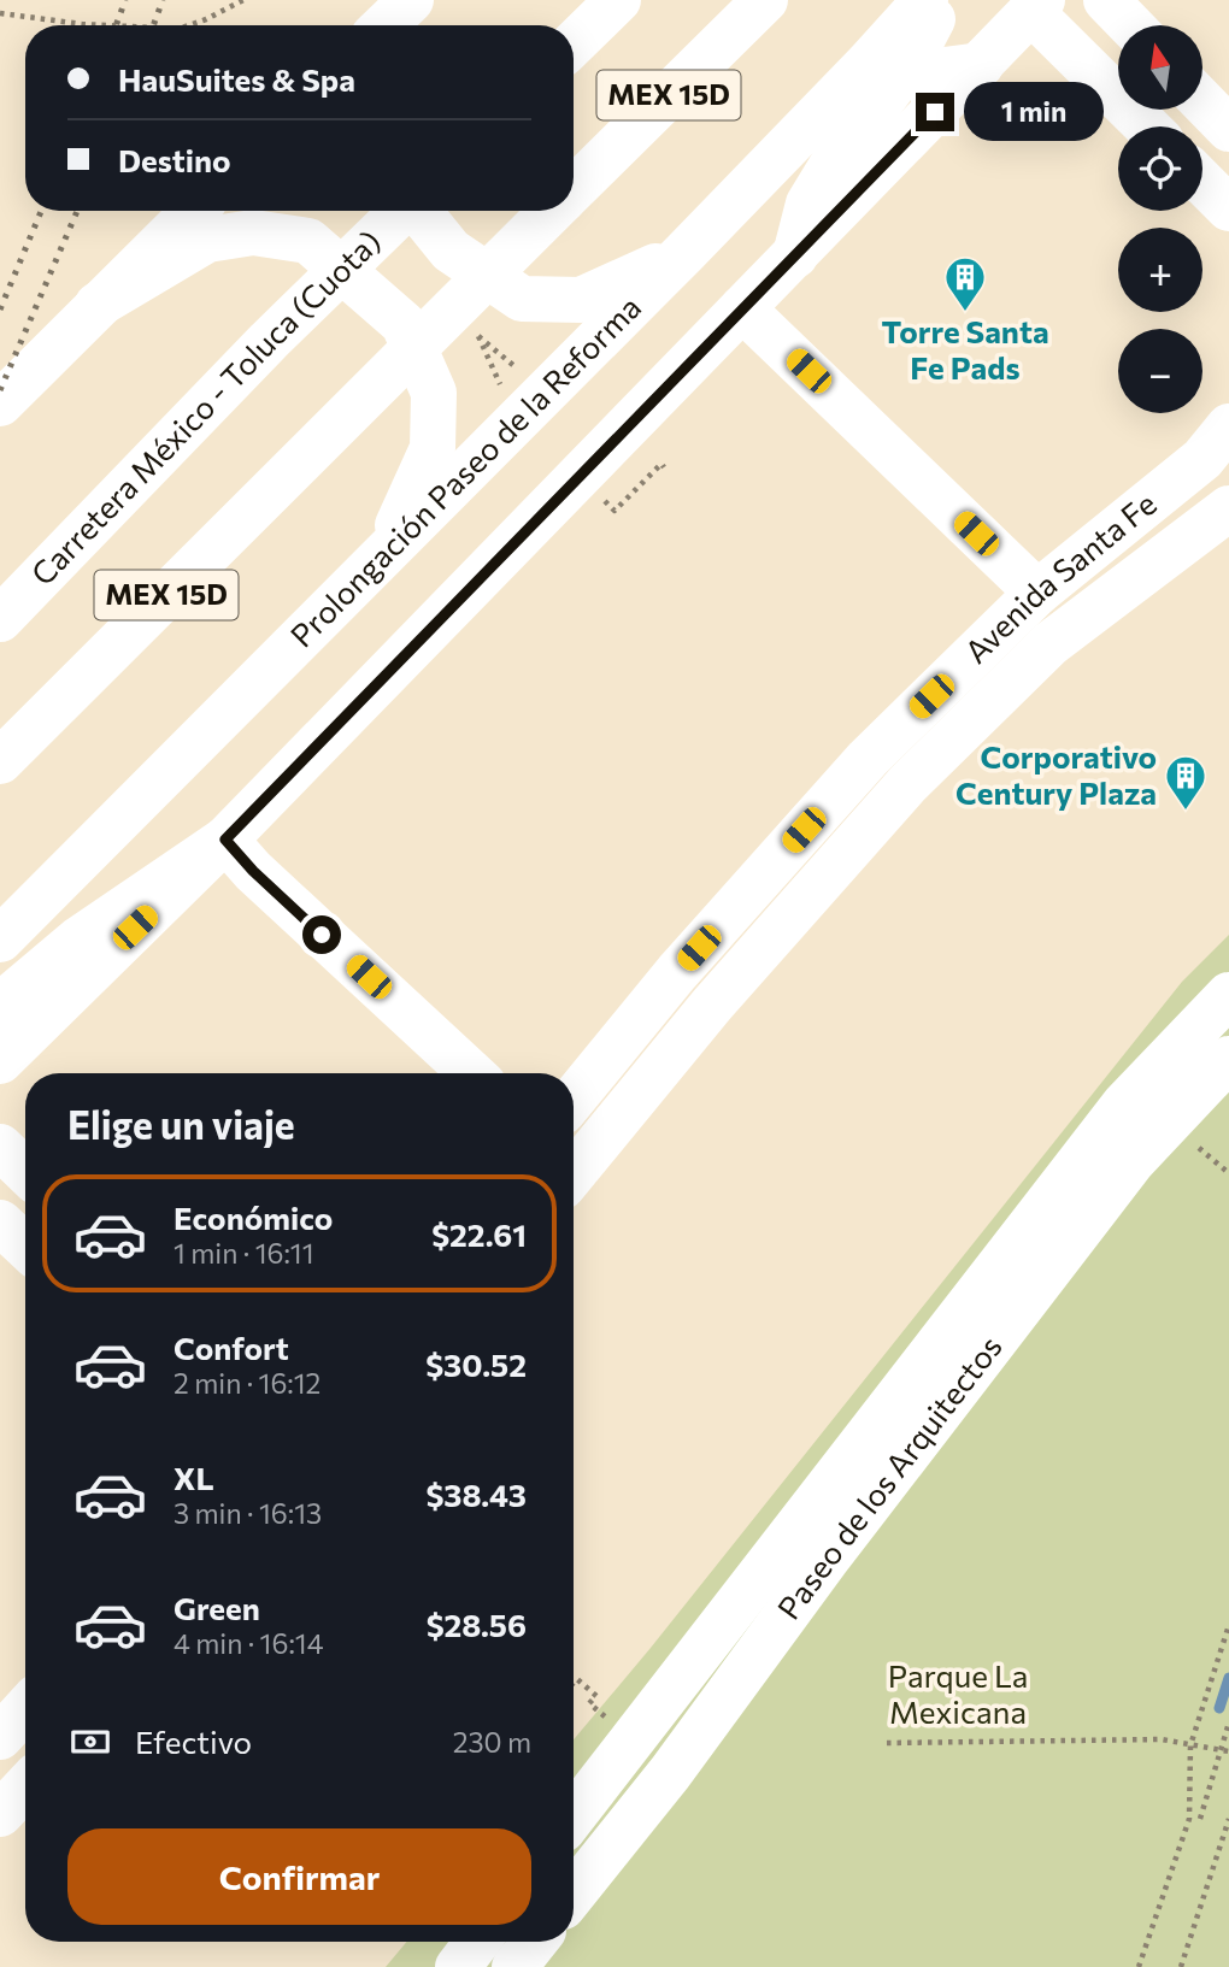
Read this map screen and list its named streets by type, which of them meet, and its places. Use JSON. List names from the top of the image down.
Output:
{
  "streets": {
    "main road": [
      "MEX 15D",
      "Carretera México - Toluca (Cuota)",
      "Prolongación Paseo de la Reforma",
      "Avenida Santa Fe",
      "Paseo de los Arquitectos"
    ]
  },
  "parks": ["Parque La Mexicana"],
  "places": {
    "building": ["Torre Santa Fe Pads", "Corporativo Century Plaza"]
  },
  "north": "top",
  "page": {
    "map_buttons": ["+", "−"],
    "banner": ["HauSuites & Spa", "Destino"],
    "bubble": "1 min",
    "heading": "Elige un viaje",
    "list": [
      {
        "name": "Económico",
        "note": "1 min · 16:11",
        "value": "$22.61"
      },
      {
        "name": "Confort",
        "note": "2 min · 16:12",
        "value": "$30.52"
      },
      {
        "name": "XL",
        "note": "3 min · 16:13",
        "value": "$38.43"
      },
      {
        "name": "Green",
        "note": "4 min · 16:14",
        "value": "$28.56"
      }
    ],
    "pay": ["Efectivo", "230 m"],
    "buttons": "Confirmar"
  }
}
